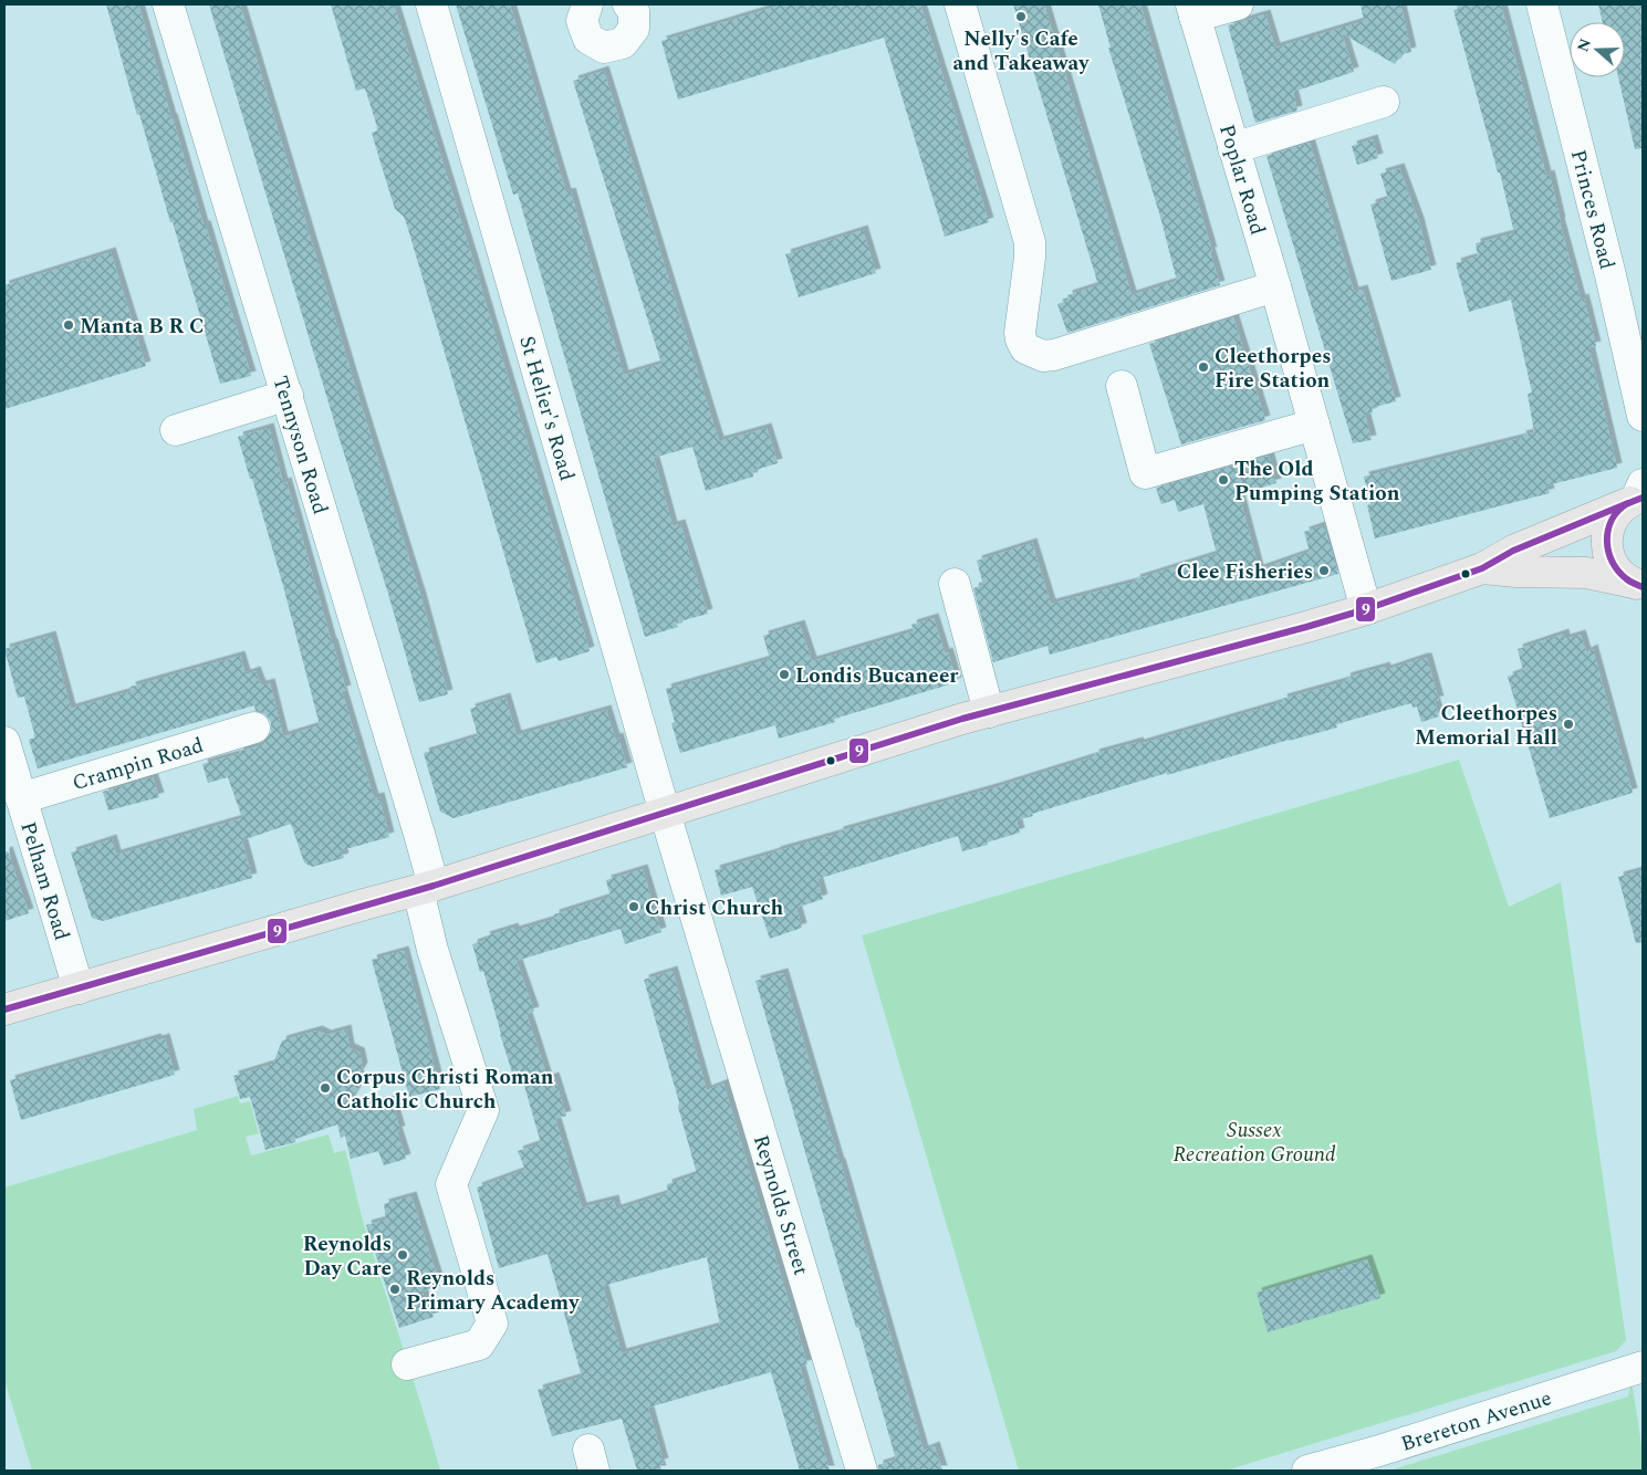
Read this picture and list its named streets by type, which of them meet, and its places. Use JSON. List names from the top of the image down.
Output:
{
  "streets": {
    "street": [
      "Poplar Road",
      "Princes Road",
      "St Helier's Road",
      "Tennyson Road",
      "Crampin Road",
      "Pelham Road",
      "Reynolds Street",
      "Brereton Avenue"
    ]
  },
  "crossings": [
    ["St Helier's Road", "Reynolds Street"],
    ["Crampin Road", "Pelham Road"]
  ],
  "parks": ["Sussex Recreation Ground"],
  "places": [
    "Nelly's Cafe and Takeaway",
    "Manta B R C",
    "Cleethorpes Fire Station",
    "The Old Pumping Station",
    "Clee Fisheries",
    "Londis Bucaneer",
    "Cleethorpes Memorial Hall",
    "Christ Church",
    "Corpus Christi Roman Catholic Church",
    "Reynolds Day Care",
    "Reynolds Primary Academy"
  ],
  "lines": ["transit line 9"],
  "north": "left"
}
